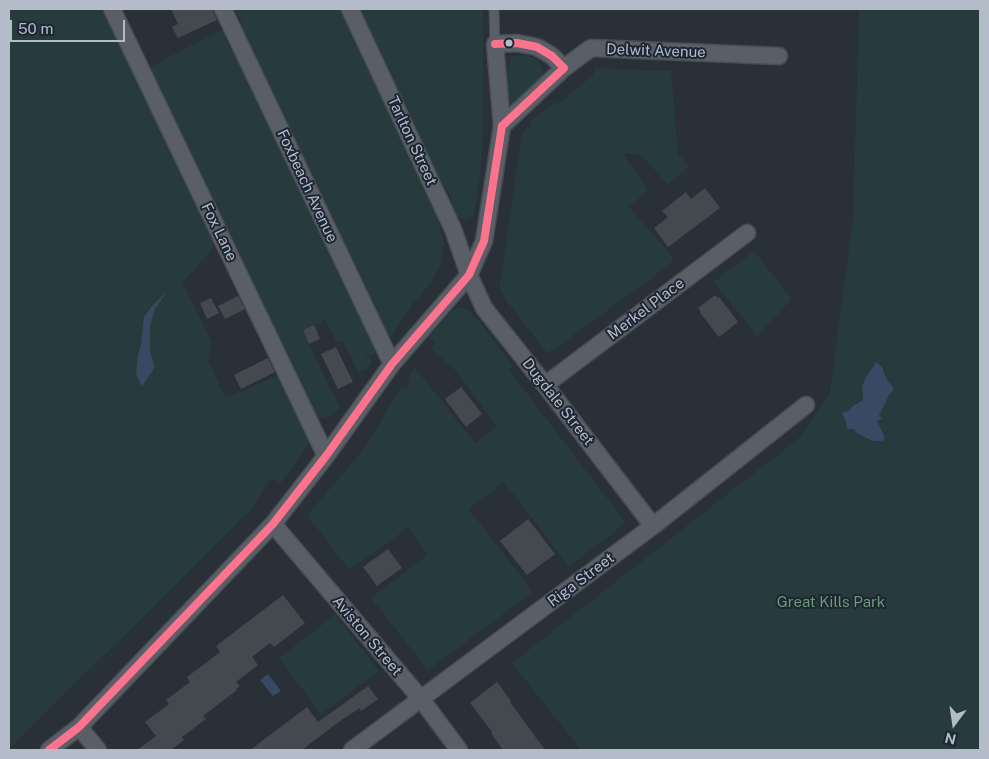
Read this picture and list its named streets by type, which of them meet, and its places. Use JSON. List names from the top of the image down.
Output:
{
  "streets": {
    "street": [
      "Delwit Avenue",
      "Tarlton Street",
      "Foxbeach Avenue",
      "Fox Lane",
      "Merkel Place",
      "Dugdale Street",
      "Riga Street",
      "Aviston Street"
    ]
  },
  "crossings": [
    ["Tarlton Street", "Dugdale Street"],
    ["Merkel Place", "Dugdale Street"],
    ["Dugdale Street", "Riga Street"],
    ["Riga Street", "Aviston Street"]
  ],
  "parks": ["Great Kills Park"],
  "scale_bar": "50 m",
  "north": "bottom"
}
